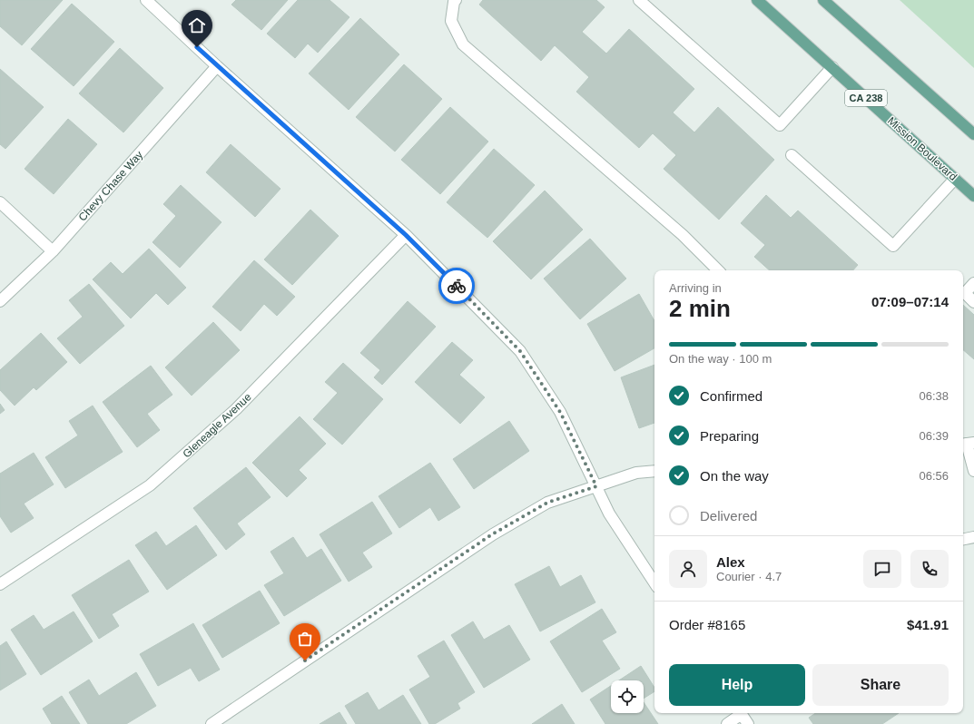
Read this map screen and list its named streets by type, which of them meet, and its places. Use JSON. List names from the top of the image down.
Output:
{
  "streets": {
    "main road": ["CA 238", "Mission Boulevard"],
    "street": ["Chevy Chase Way", "Gleneagle Avenue"]
  },
  "page": {
    "heading": ["2 min", "Arriving in", "07:09–07:14"],
    "panel": [
      "Alex",
      "Courier · 4.7",
      "Order #8165",
      "$41.91"
    ],
    "bar": "On the way · 100 m",
    "list": [
      ["Confirmed", "06:38"],
      ["Preparing", "06:39"],
      ["On the way", "06:56"],
      "Delivered"
    ],
    "buttons": ["Help", "Share"]
  }
}
